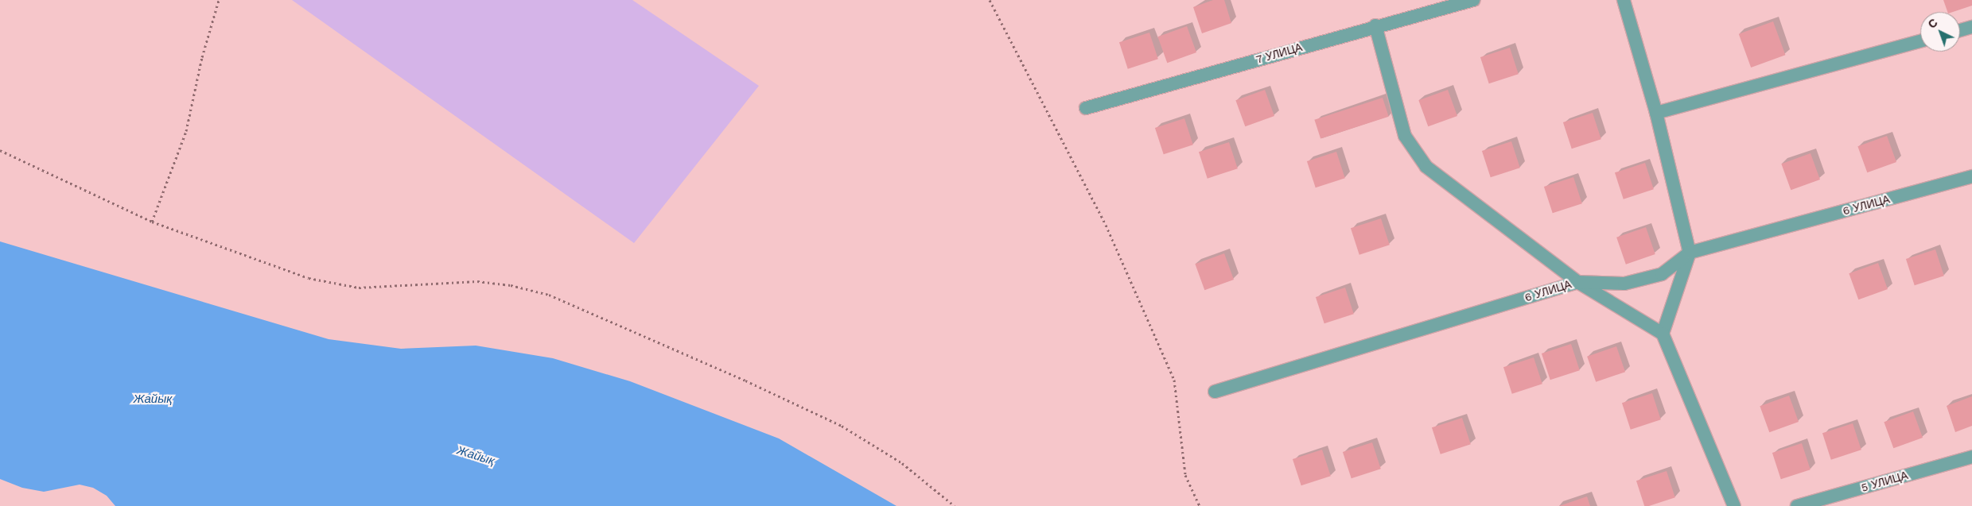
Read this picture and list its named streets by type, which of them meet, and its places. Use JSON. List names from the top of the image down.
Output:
{
  "streets": {
    "street": ["7 УЛИЦА", "6 УЛИЦА", "5 УЛИЦА"]
  },
  "water": ["Жайық"],
  "north": "top left"
}
